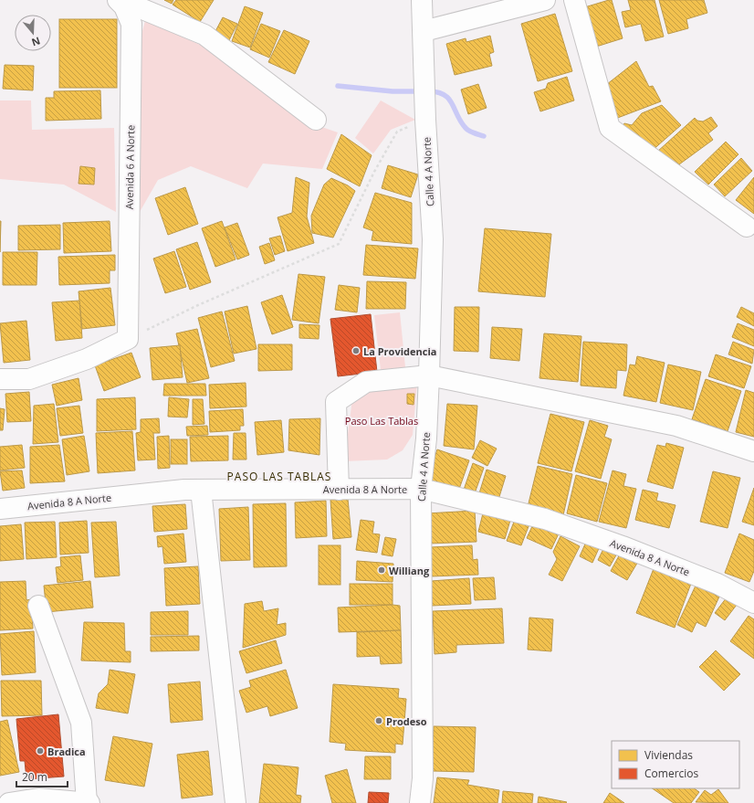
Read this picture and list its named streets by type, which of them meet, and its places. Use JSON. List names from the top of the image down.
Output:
{
  "streets": {
    "street": ["Avenida 6 A Norte", "Calle 4 A Norte", "Avenida 8 A Norte"]
  },
  "crossings": [
    ["Calle 4 A Norte", "Avenida 8 A Norte"]
  ],
  "districts": ["PASO LAS TABLAS"],
  "parks": ["Paso Las Tablas"],
  "places": [
    "La Providencia",
    "Williang",
    "Prodeso",
    "Bradica"
  ],
  "legend": ["Viviendas", "Comercios"],
  "scale_bar": "20 m",
  "north": "bottom"
}
